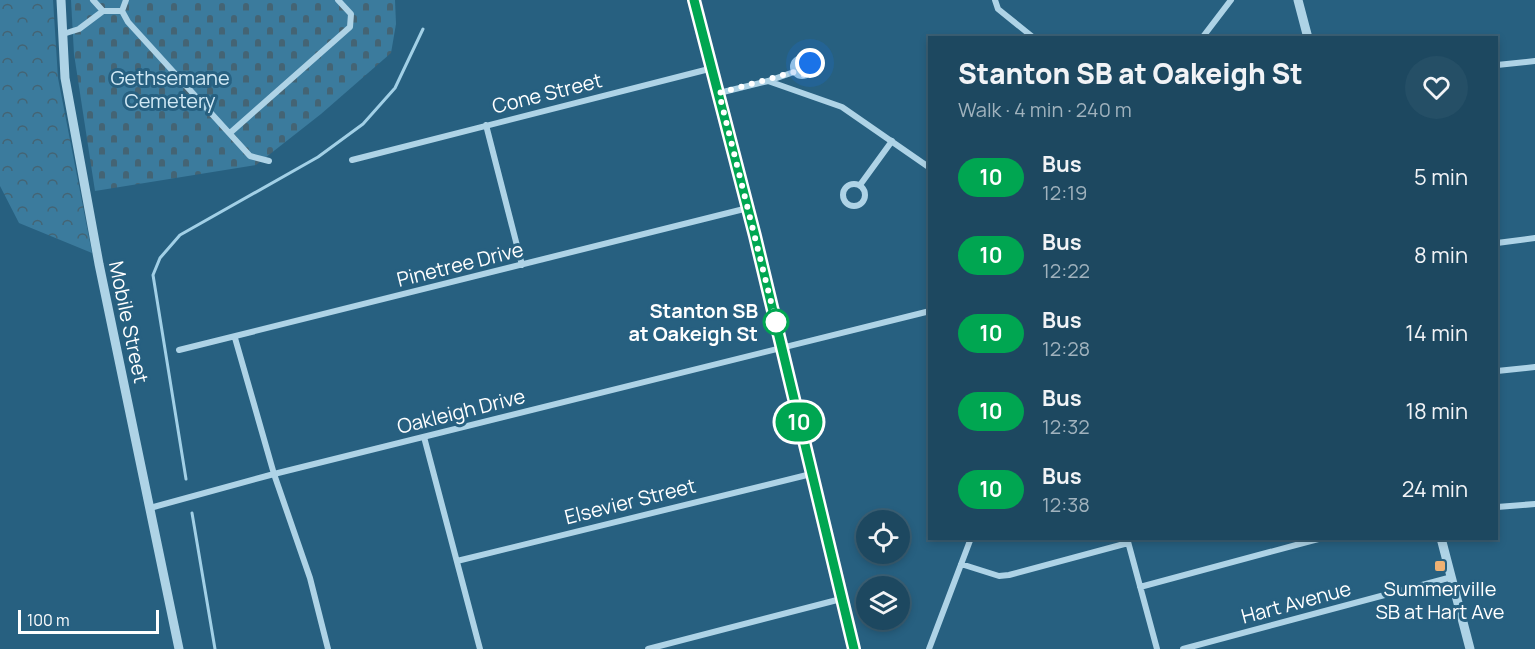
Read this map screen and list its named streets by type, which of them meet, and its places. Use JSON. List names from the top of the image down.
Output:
{
  "streets": {
    "street": [
      "Cone Street",
      "Pinetree Drive",
      "Mobile Street",
      "Oakleigh Drive",
      "Elsevier Street",
      "Hart Avenue"
    ]
  },
  "crossings": [
    ["Mobile Street", "Oakleigh Drive"]
  ],
  "parks": ["Gethsemane Cemetery"],
  "places": {
    "other": ["Stanton SB at Oakeigh St"],
    "transit": ["Summerville SB at Hart Ave"]
  },
  "lines": ["bus line 10"],
  "scale_bar": "100 m",
  "page": {
    "on_map": "10",
    "heading": ["Stanton SB at Oakeigh St", "Walk · 4 min · 240 m"],
    "list": [
      {
        "mark": "10",
        "name": "Bus",
        "note": "12:19",
        "value": "5 min"
      },
      {
        "mark": "10",
        "name": "Bus",
        "note": "12:22",
        "value": "8 min"
      },
      {
        "mark": "10",
        "name": "Bus",
        "note": "12:28",
        "value": "14 min"
      },
      {
        "mark": "10",
        "name": "Bus",
        "note": "12:32",
        "value": "18 min"
      },
      {
        "mark": "10",
        "name": "Bus",
        "note": "12:38",
        "value": "24 min"
      }
    ],
    "scale": "100 m"
  }
}
